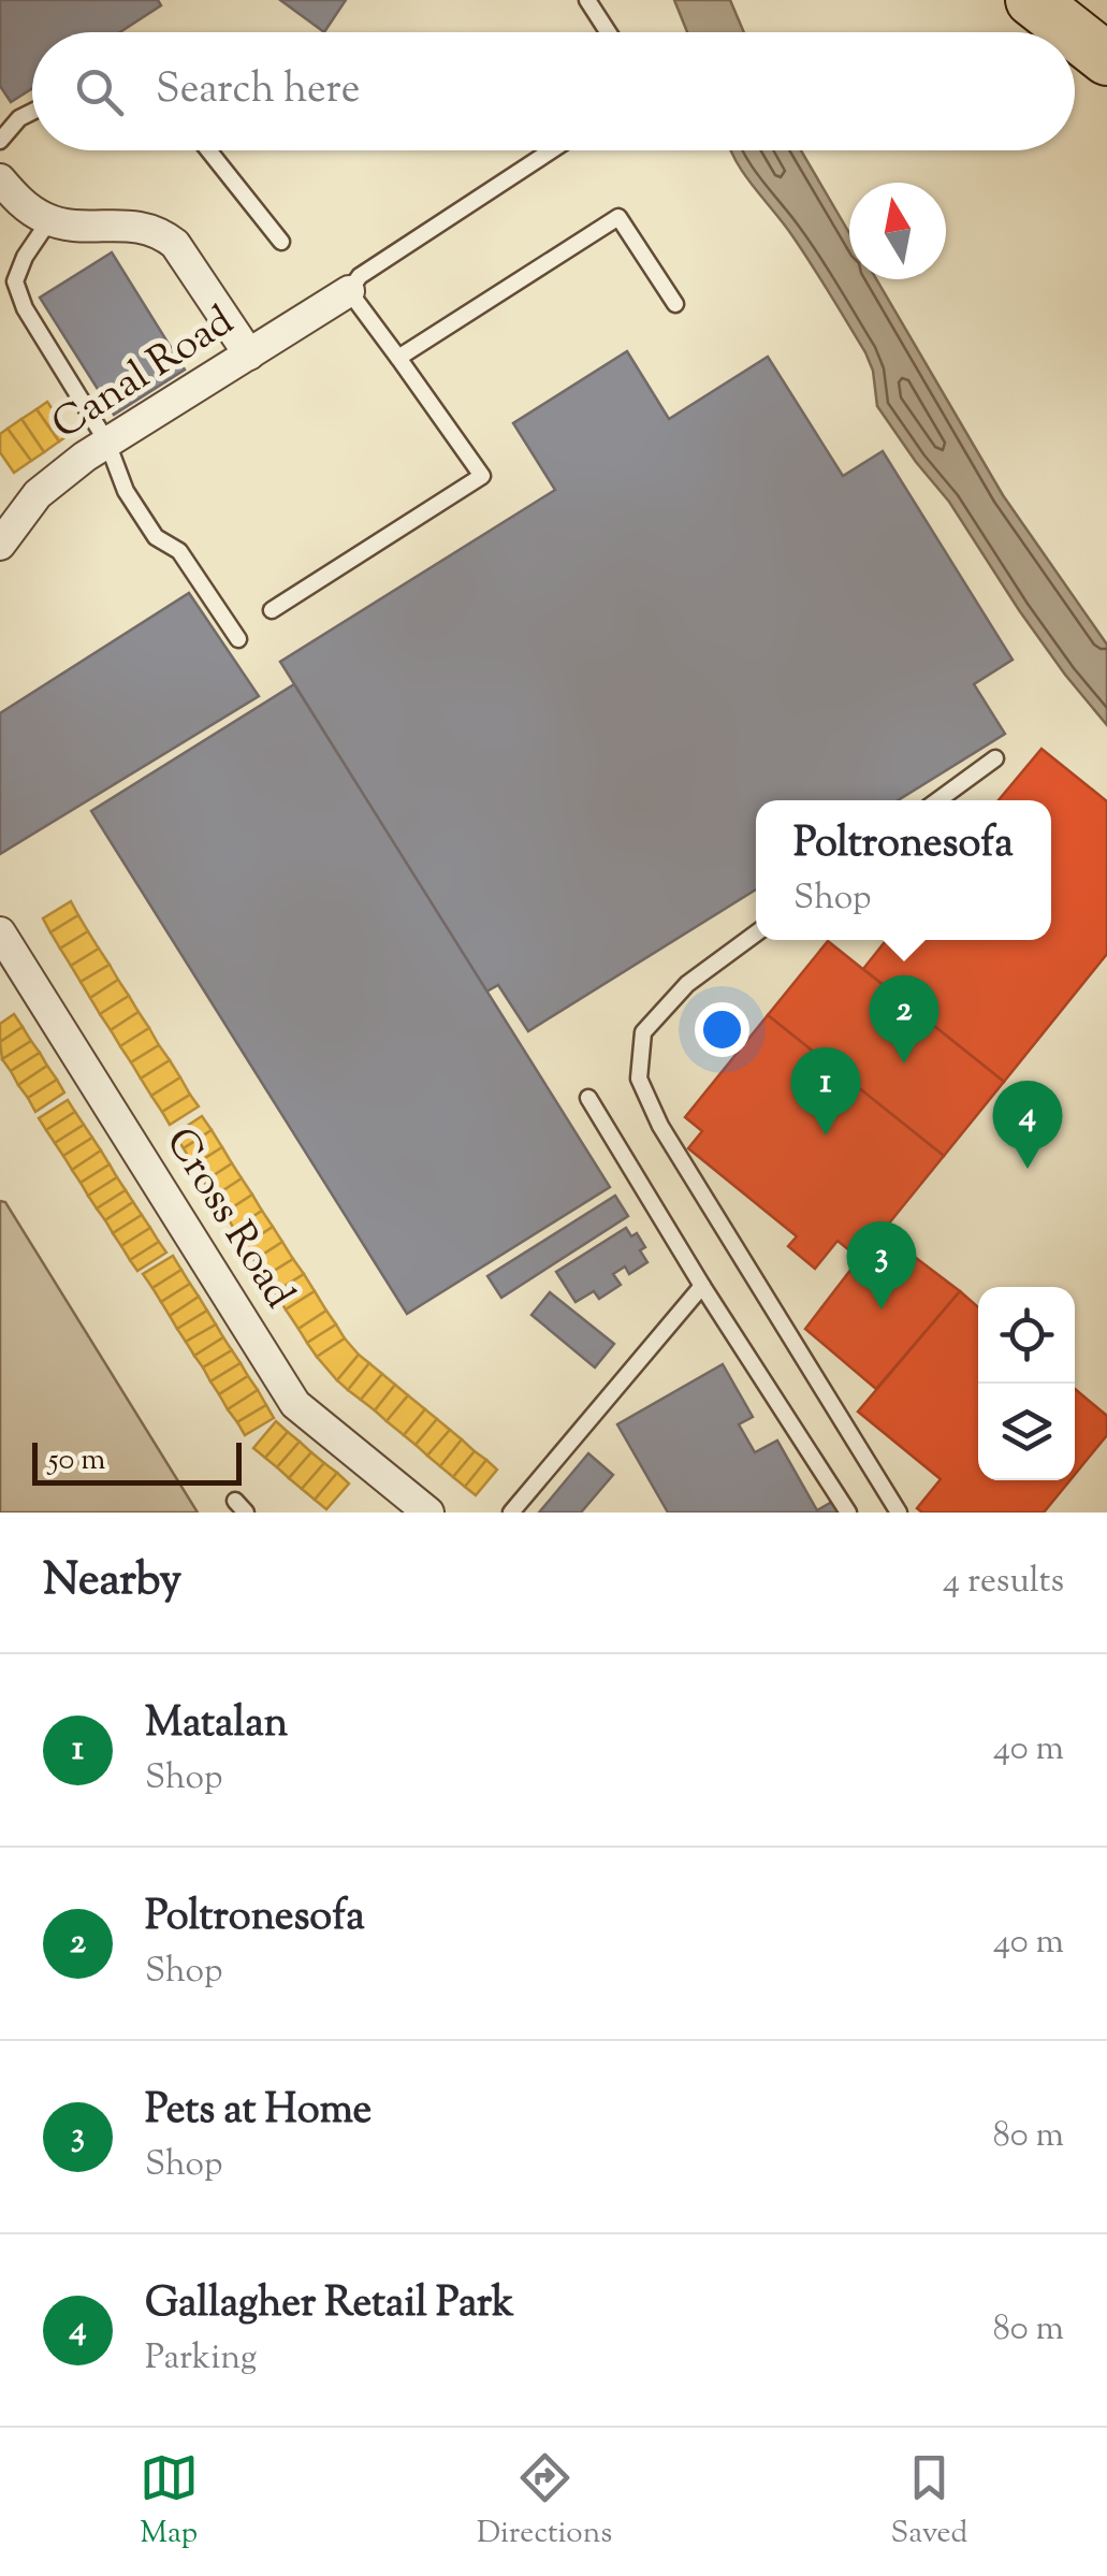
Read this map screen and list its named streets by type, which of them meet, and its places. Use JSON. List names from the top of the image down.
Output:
{
  "streets": {
    "street": ["Canal Road", "Cross Road"]
  },
  "scale_bar": "50 m",
  "north": "top",
  "page": {
    "search": "Search here",
    "popup": ["Poltronesofa", "Shop"],
    "pins": [
      "2",
      "1",
      "4",
      "3"
    ],
    "scale": "50 m",
    "heading": ["Nearby", "4 results"],
    "list": [
      {
        "mark": "1",
        "name": "Matalan",
        "note": "Shop",
        "value": "40 m"
      },
      {
        "mark": "2",
        "name": "Poltronesofa",
        "note": "Shop",
        "value": "40 m"
      },
      {
        "mark": "3",
        "name": "Pets at Home",
        "note": "Shop",
        "value": "80 m"
      },
      {
        "mark": "4",
        "name": "Gallagher Retail Park",
        "note": "Parking",
        "value": "80 m"
      }
    ],
    "nav": ["Map", "Directions", "Saved"]
  }
}
